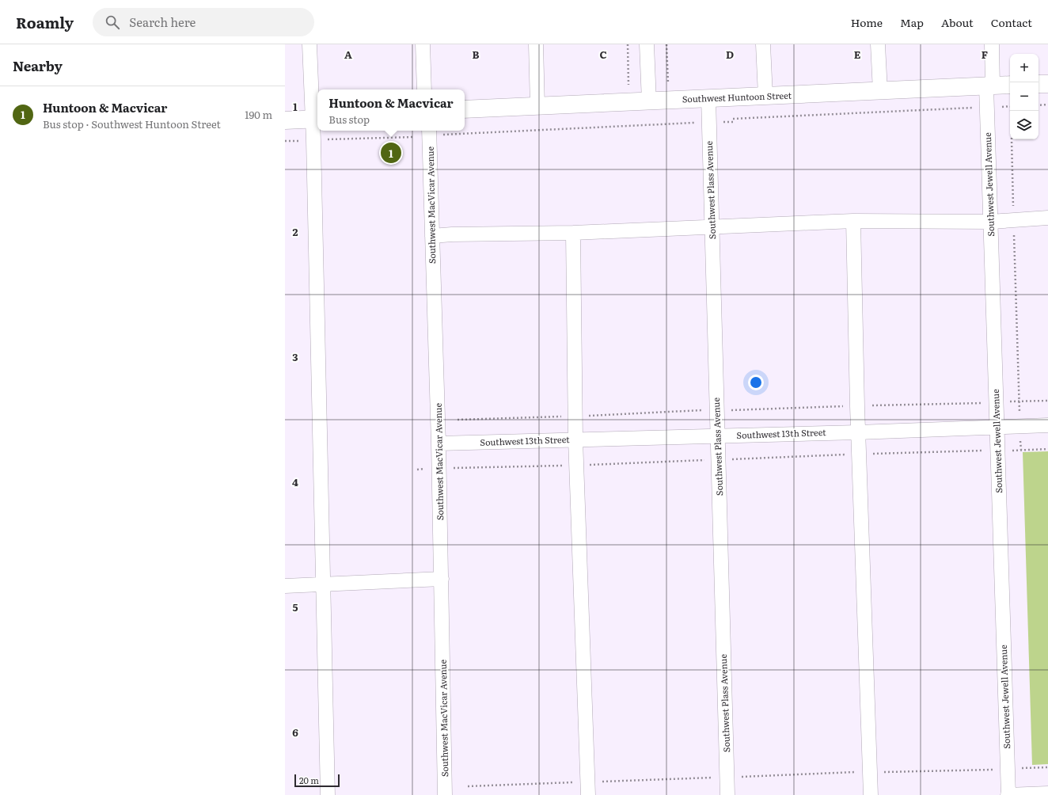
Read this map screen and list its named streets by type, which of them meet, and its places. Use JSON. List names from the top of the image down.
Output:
{
  "streets": {
    "main road": ["Southwest Huntoon Street"],
    "street": [
      "Southwest Jewell Avenue",
      "Southwest Plass Avenue",
      "Southwest MacVicar Avenue",
      "Southwest 13th Street"
    ]
  },
  "crossings": [
    ["Southwest Huntoon Street", "Southwest Jewell Avenue"],
    ["Southwest Huntoon Street", "Southwest Plass Avenue"],
    ["Southwest Jewell Avenue", "Southwest 13th Street"],
    ["Southwest Plass Avenue", "Southwest 13th Street"],
    ["Southwest MacVicar Avenue", "Southwest 13th Street"]
  ],
  "scale_bar": "20 m",
  "page": {
    "header": "Roamly",
    "search": "Search here",
    "nav": [
      "Home",
      "Map",
      "About",
      "Contact"
    ],
    "heading": "Nearby",
    "map_buttons": ["+", "−"],
    "list": [
      {
        "mark": "1",
        "name": "Huntoon & Macvicar",
        "note": "Bus stop · Southwest Huntoon Street",
        "value": "190 m"
      }
    ],
    "popup": ["Huntoon & Macvicar", "Bus stop"],
    "pins": "1",
    "scale": "20 m"
  },
  "grid": {
    "columns": [
      "A",
      "B",
      "C",
      "D",
      "E",
      "F"
    ],
    "rows": [
      "1",
      "2",
      "3",
      "4",
      "5",
      "6"
    ]
  }
}
